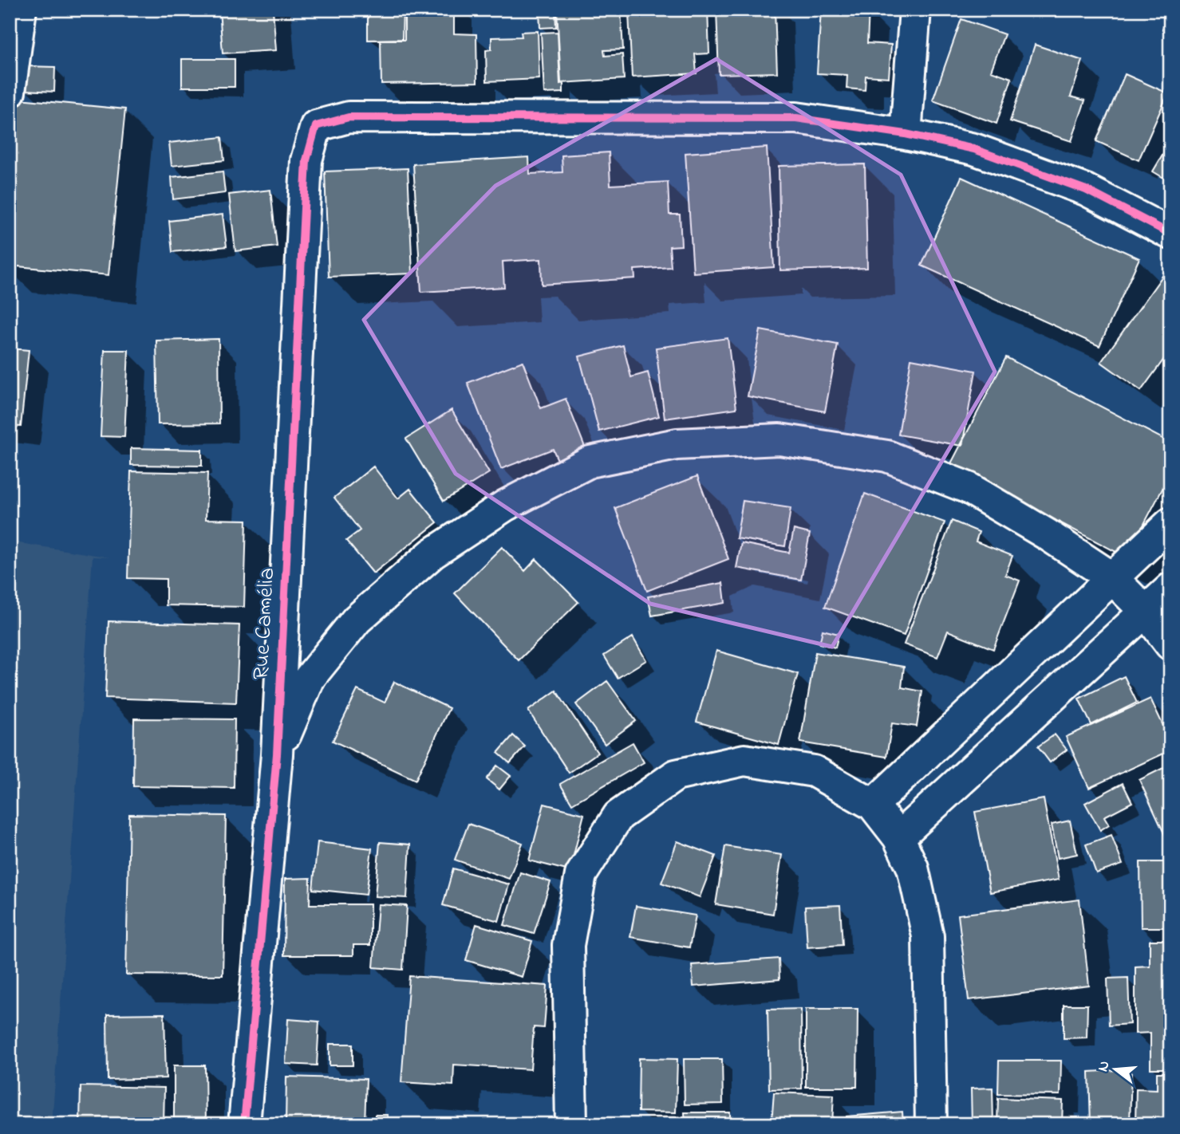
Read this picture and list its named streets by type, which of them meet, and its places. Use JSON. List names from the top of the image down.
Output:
{
  "streets": {
    "street": ["Rue Camélia"]
  },
  "north": "left"
}
